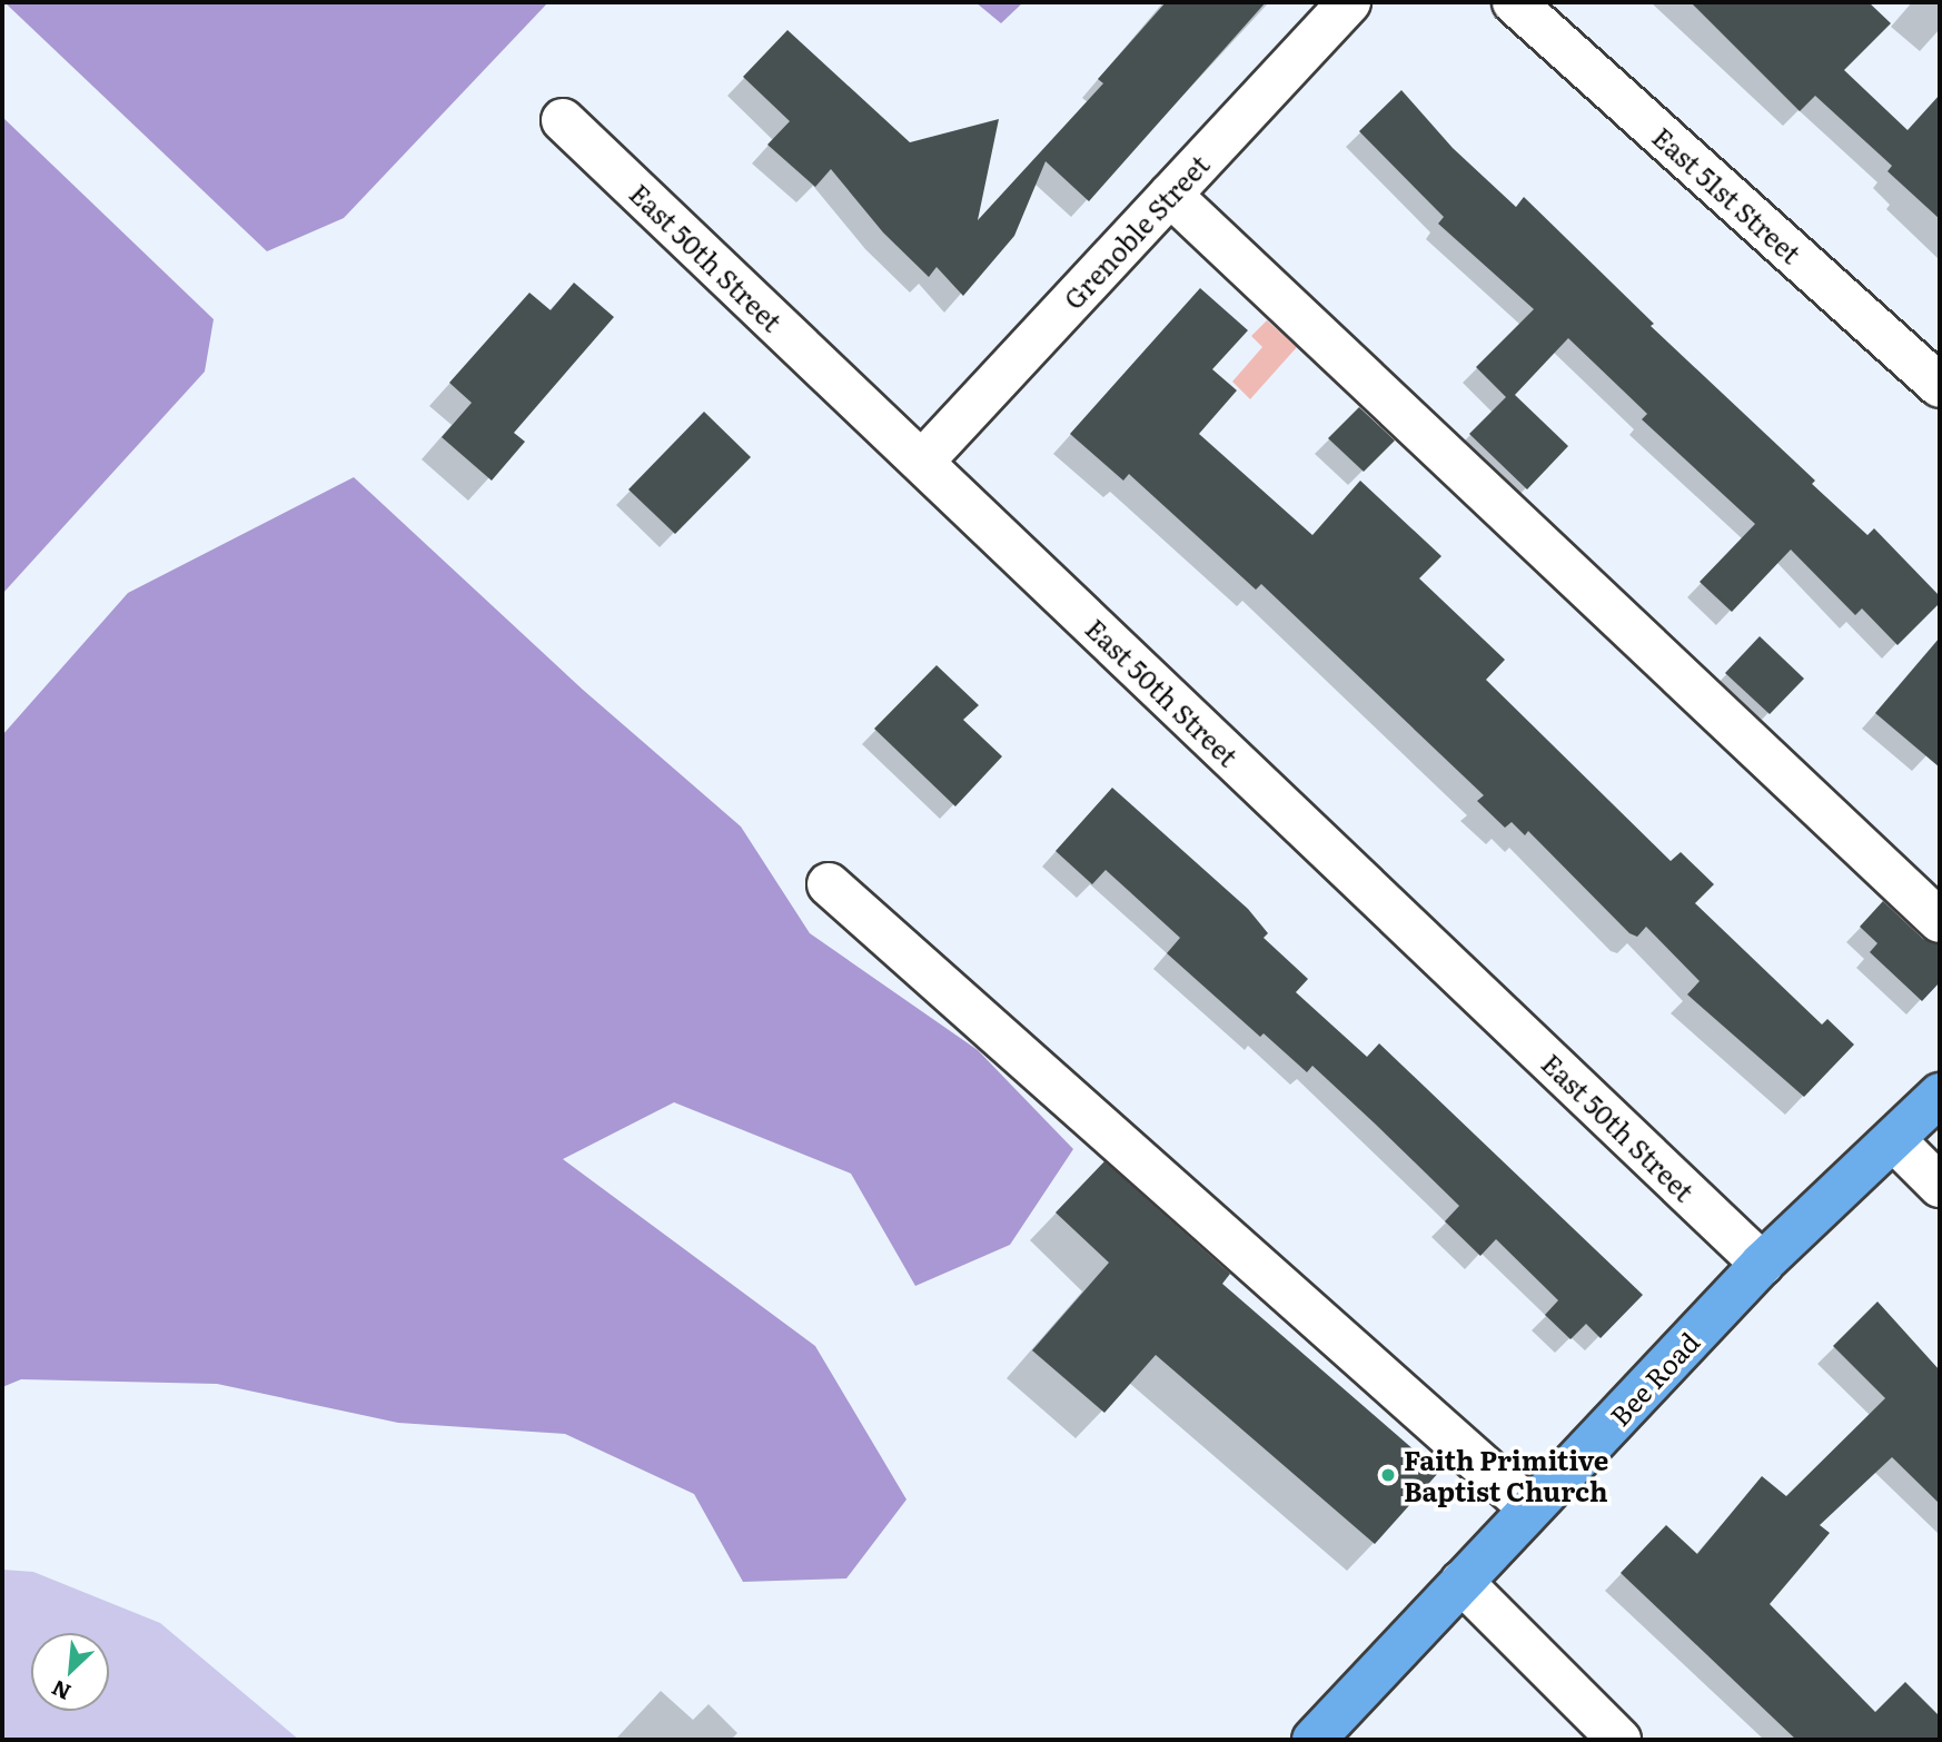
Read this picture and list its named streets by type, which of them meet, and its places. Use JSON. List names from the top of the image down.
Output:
{
  "streets": {
    "main road": ["Bee Road"],
    "street": ["East 51st Street", "Grenoble Street", "East 50th Street"]
  },
  "crossings": [
    ["Grenoble Street", "East 50th Street"],
    ["East 50th Street", "Bee Road"]
  ],
  "places": ["Faith Primitive Baptist Church"],
  "north": "bottom left"
}
